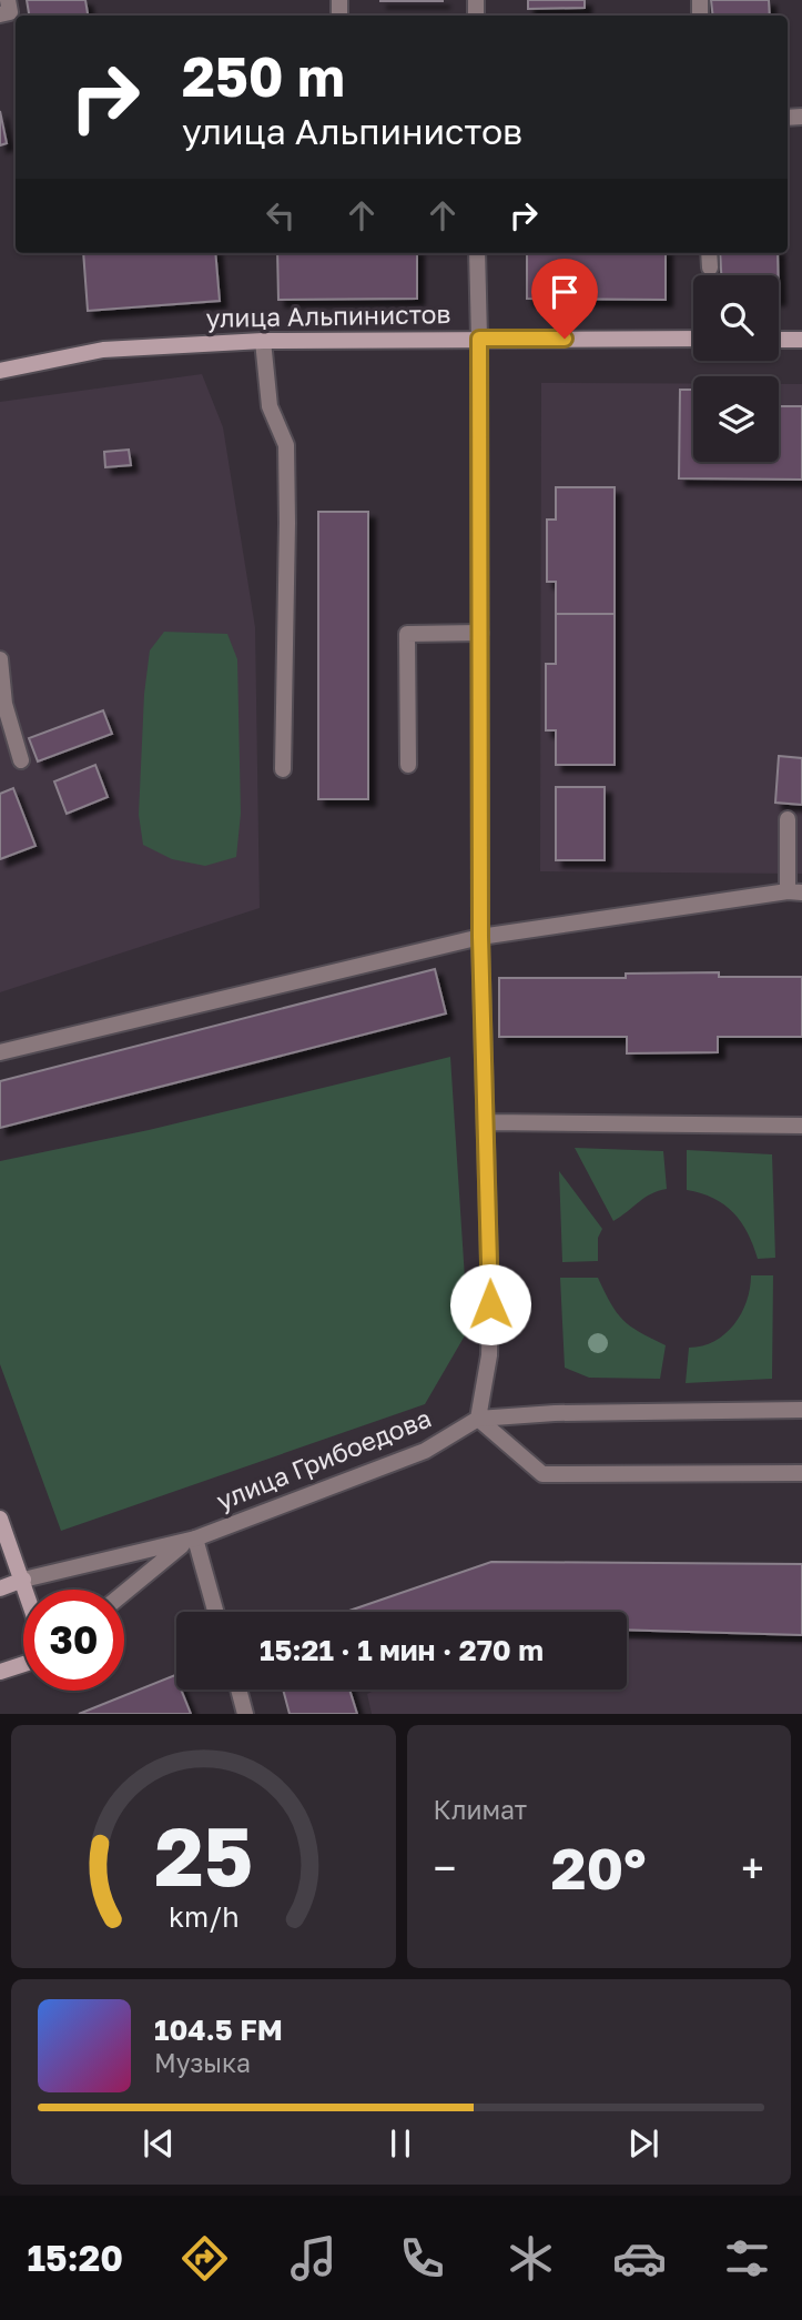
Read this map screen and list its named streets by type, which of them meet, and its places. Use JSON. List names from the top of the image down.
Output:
{
  "streets": {
    "main road": ["улица Альпинистов", "улица Грибоедова"]
  },
  "page": {
    "turn": ["250 m", "улица Альпинистов"],
    "limit": "30",
    "trip": "15:21 · 1 мин · 270 m",
    "tile": "Климат",
    "heat": ["−", "20°", "+"],
    "song": ["104.5 FM", "Музыка"],
    "tabs": "15:20",
    "gauge": ["25", "km/h"]
  }
}
